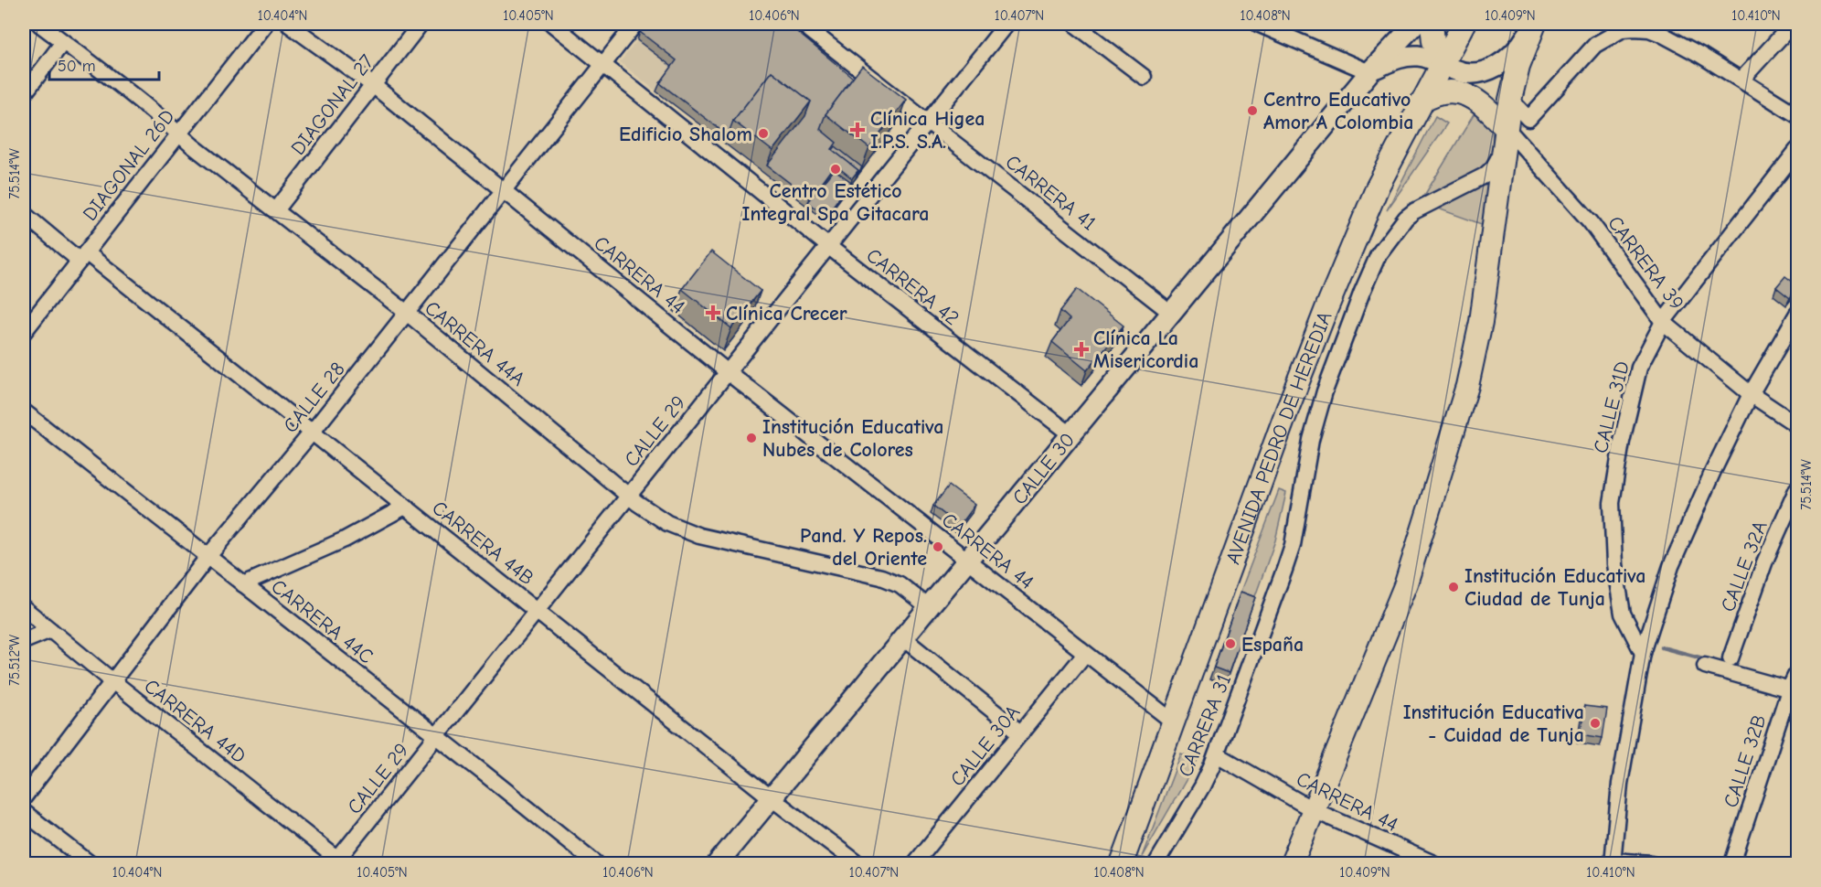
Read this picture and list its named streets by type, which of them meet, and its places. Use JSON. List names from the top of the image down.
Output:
{
  "streets": {
    "highway": ["AVENIDA PEDRO DE HEREDIA"],
    "main road": ["CALLE 30"],
    "street": [
      "DIAGONAL 27",
      "DIAGONAL 26D",
      "CARRERA 41",
      "CARRERA 39",
      "CARRERA 44",
      "CARRERA 42",
      "CARRERA 44A",
      "CALLE 28",
      "CALLE 31D",
      "CALLE 29",
      "CARRERA 44B",
      "CALLE 32A",
      "CARRERA 44C",
      "CARRERA 44D",
      "CARRERA 31",
      "CALLE 30A",
      "CALLE 32B"
    ]
  },
  "crossings": [
    ["DIAGONAL 27", "CARRERA 44"],
    ["DIAGONAL 27", "CARRERA 44A"],
    ["DIAGONAL 26D", "CARRERA 44A"],
    ["DIAGONAL 26D", "CARRERA 44B"],
    ["CARRERA 41", "CALLE 29"],
    ["CARRERA 41", "CALLE 30"],
    ["CARRERA 39", "CALLE 31D"],
    ["CARRERA 39", "CARRERA 31"],
    ["CARRERA 44", "CALLE 28"],
    ["CARRERA 44", "CALLE 29"],
    ["CARRERA 44", "AVENIDA PEDRO DE HEREDIA"],
    ["CARRERA 44", "CALLE 30"],
    ["CARRERA 44", "CARRERA 31"],
    ["CARRERA 44", "CALLE 30A"],
    ["CARRERA 42", "CALLE 28"],
    ["CARRERA 42", "CALLE 29"],
    ["CARRERA 42", "CALLE 30"],
    ["CARRERA 44A", "CALLE 28"],
    ["CARRERA 44A", "CALLE 29"],
    ["CARRERA 44A", "CALLE 30"],
    ["CALLE 28", "CARRERA 44B"],
    ["CALLE 28", "CARRERA 44C"],
    ["CALLE 28", "CARRERA 44D"],
    ["CALLE 29", "CARRERA 44B"],
    ["CALLE 29", "CARRERA 44C"],
    ["CALLE 29", "CARRERA 44D"],
    ["AVENIDA PEDRO DE HEREDIA", "CALLE 30"],
    ["CALLE 30", "CARRERA 44B"]
  ],
  "places": {
    "other": [
      "Centro Educativo Amor A Colombia",
      "Edificio Shalom",
      "Centro Estético Integral Spa Gitacara",
      "Institución Educativa Nubes de Colores",
      "Pand. Y Repos. del Oriente",
      "Institución Educativa Ciudad de Tunja",
      "España",
      "Institución Educativa - Cuidad de Tunja"
    ],
    "health": ["Clínica Higea I.P.S. S.A.", "Clínica Crecer", "Clínica La Misericordia"]
  },
  "scale_bar": "50 m",
  "coordinates": [
    "10.404°N",
    "10.405°N",
    "10.406°N",
    "10.407°N",
    "10.408°N",
    "10.409°N",
    "10.410°N",
    "75.514°W",
    "75.512°W"
  ]
}
